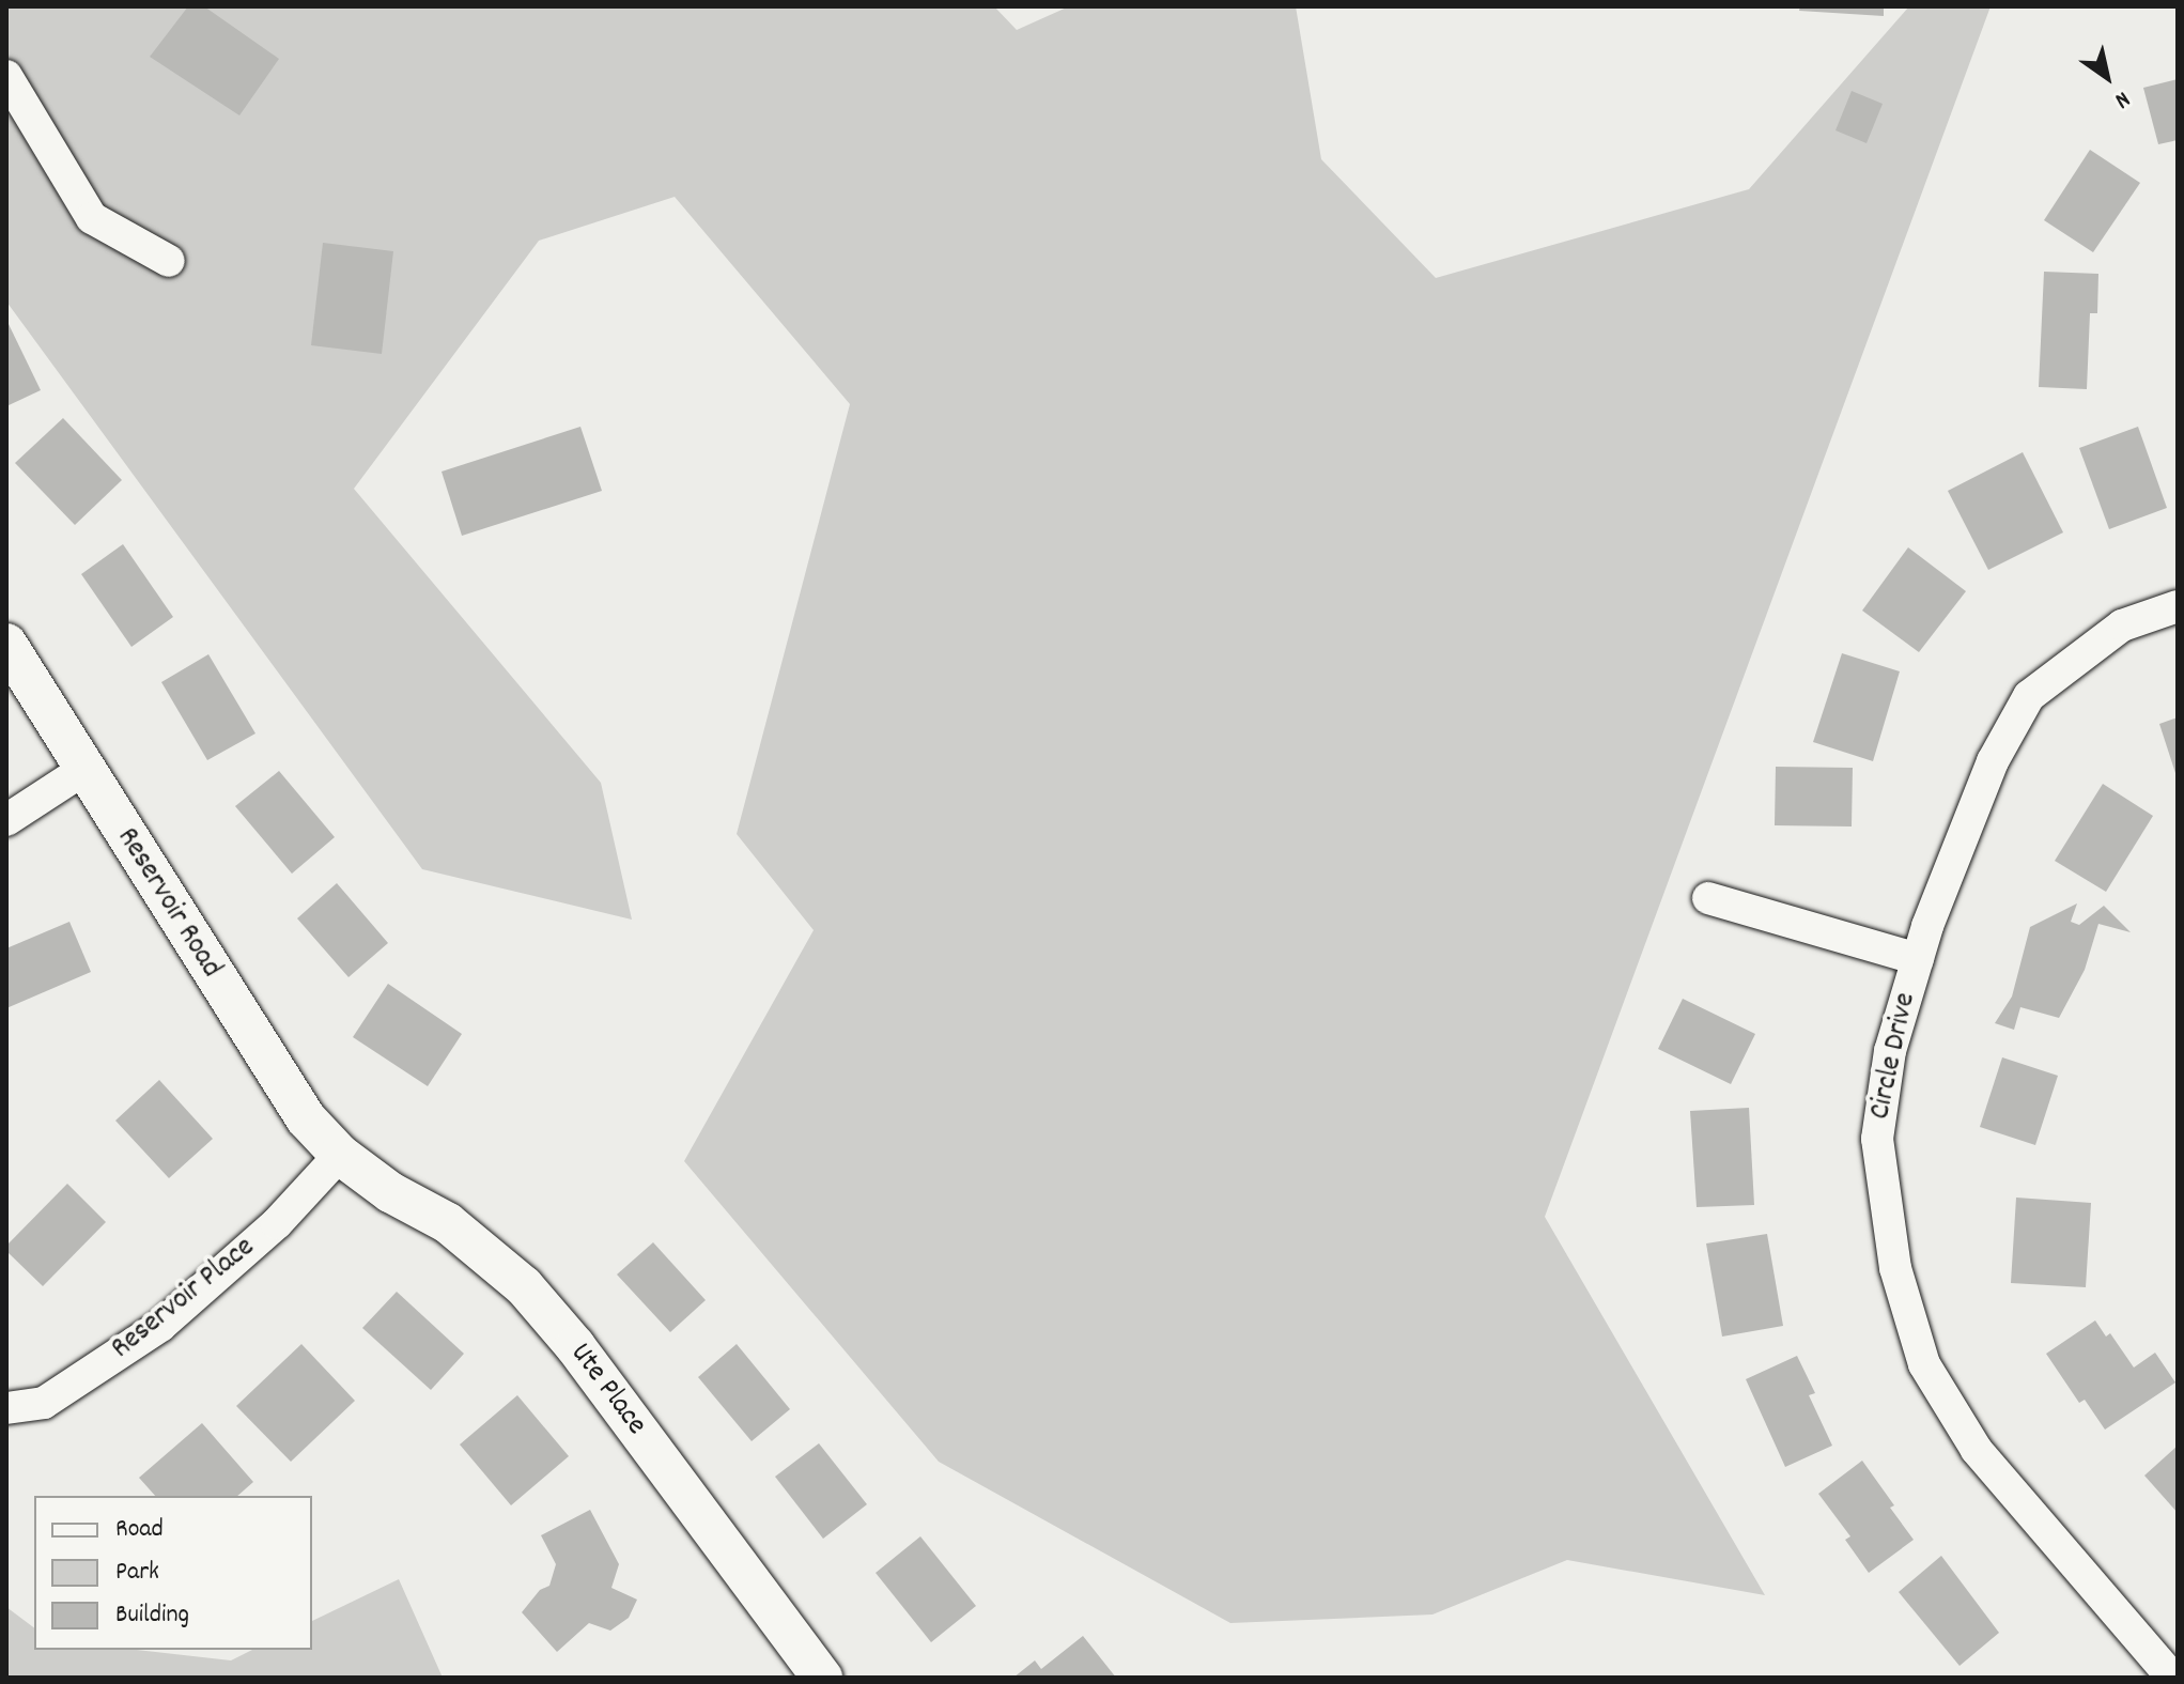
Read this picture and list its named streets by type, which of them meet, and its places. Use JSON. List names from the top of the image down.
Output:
{
  "streets": {
    "street": [
      "Reservoir Road",
      "Circle Drive",
      "Reservoir Place",
      "Ute Place"
    ]
  },
  "crossings": [
    ["Reservoir Road", "Reservoir Place"],
    ["Reservoir Road", "Ute Place"],
    ["Reservoir Place", "Ute Place"]
  ],
  "legend": ["Road", "Park", "Building"],
  "north": "bottom right"
}
